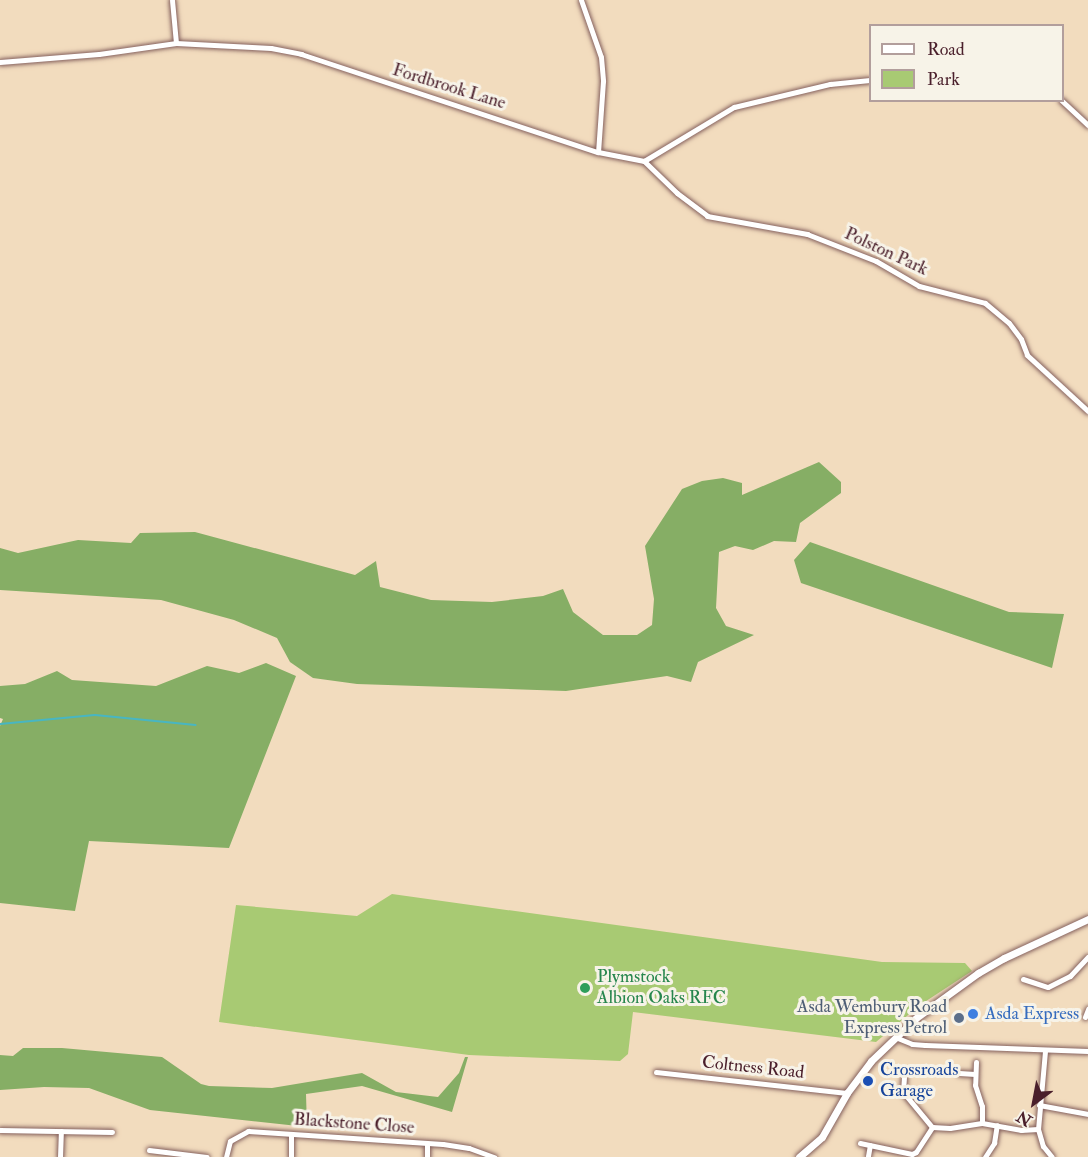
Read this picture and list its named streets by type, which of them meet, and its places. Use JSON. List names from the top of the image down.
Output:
{
  "streets": {
    "street": [
      "Fordbrook Lane",
      "Polston Park",
      "Coltness Road",
      "Blackstone Close"
    ]
  },
  "crossings": [
    ["Fordbrook Lane", "Polston Park"]
  ],
  "places": [
    "Plymstock Albion Oaks RFC",
    "Asda Express",
    "Asda Wembury Road Express Petrol",
    "Crossroads Garage"
  ],
  "legend": ["Road", "Park"],
  "north": "bottom left"
}
